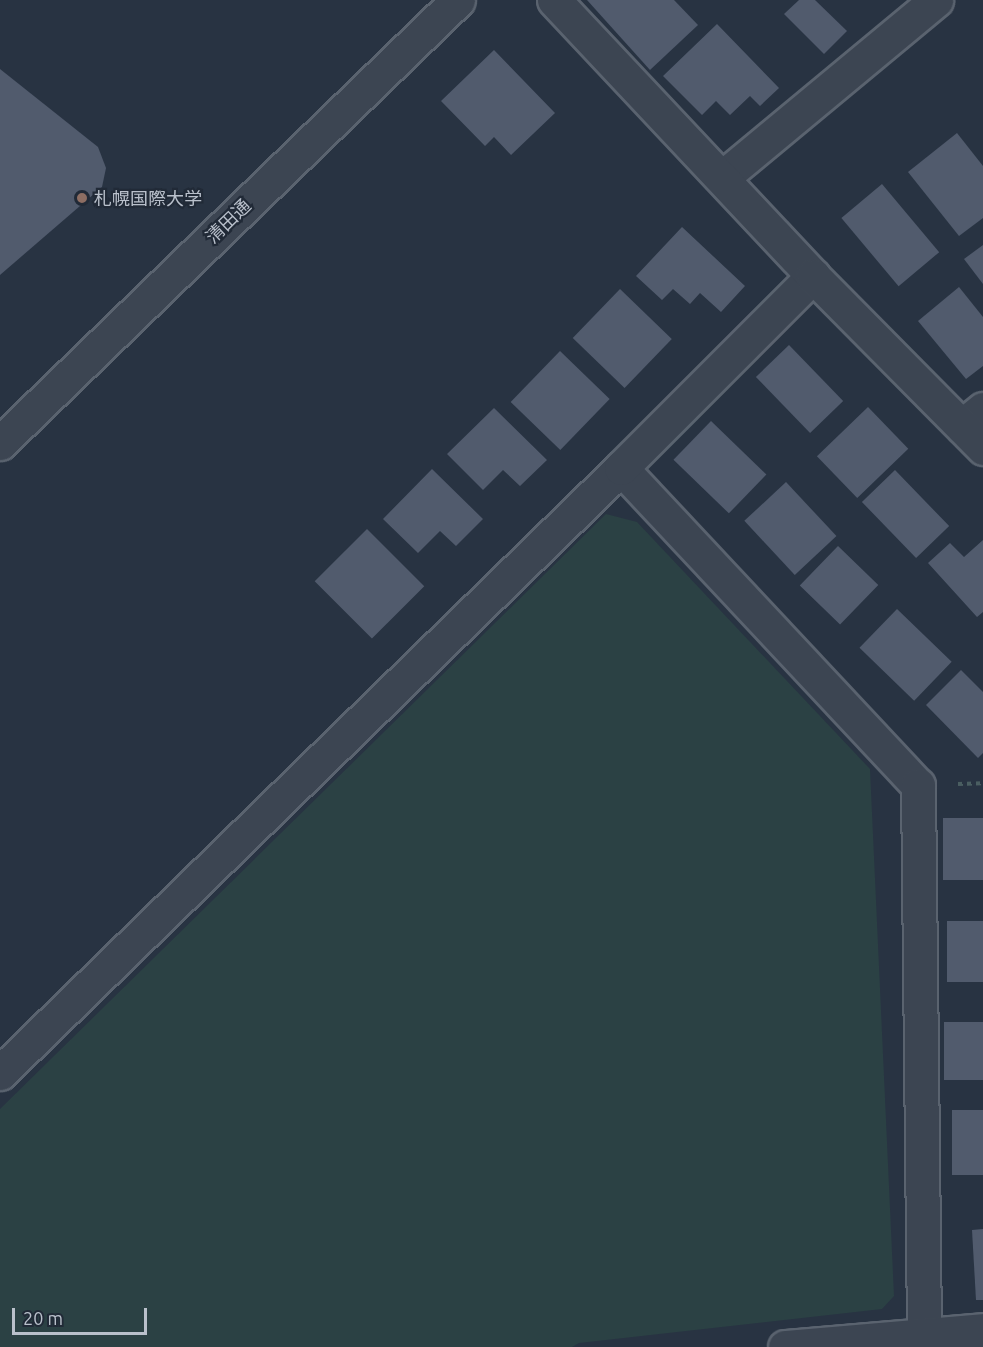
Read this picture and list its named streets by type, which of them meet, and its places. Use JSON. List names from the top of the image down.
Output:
{
  "streets": {
    "street": ["清田通"]
  },
  "places": ["札幌国際大学"],
  "scale_bar": "20 m"
}
